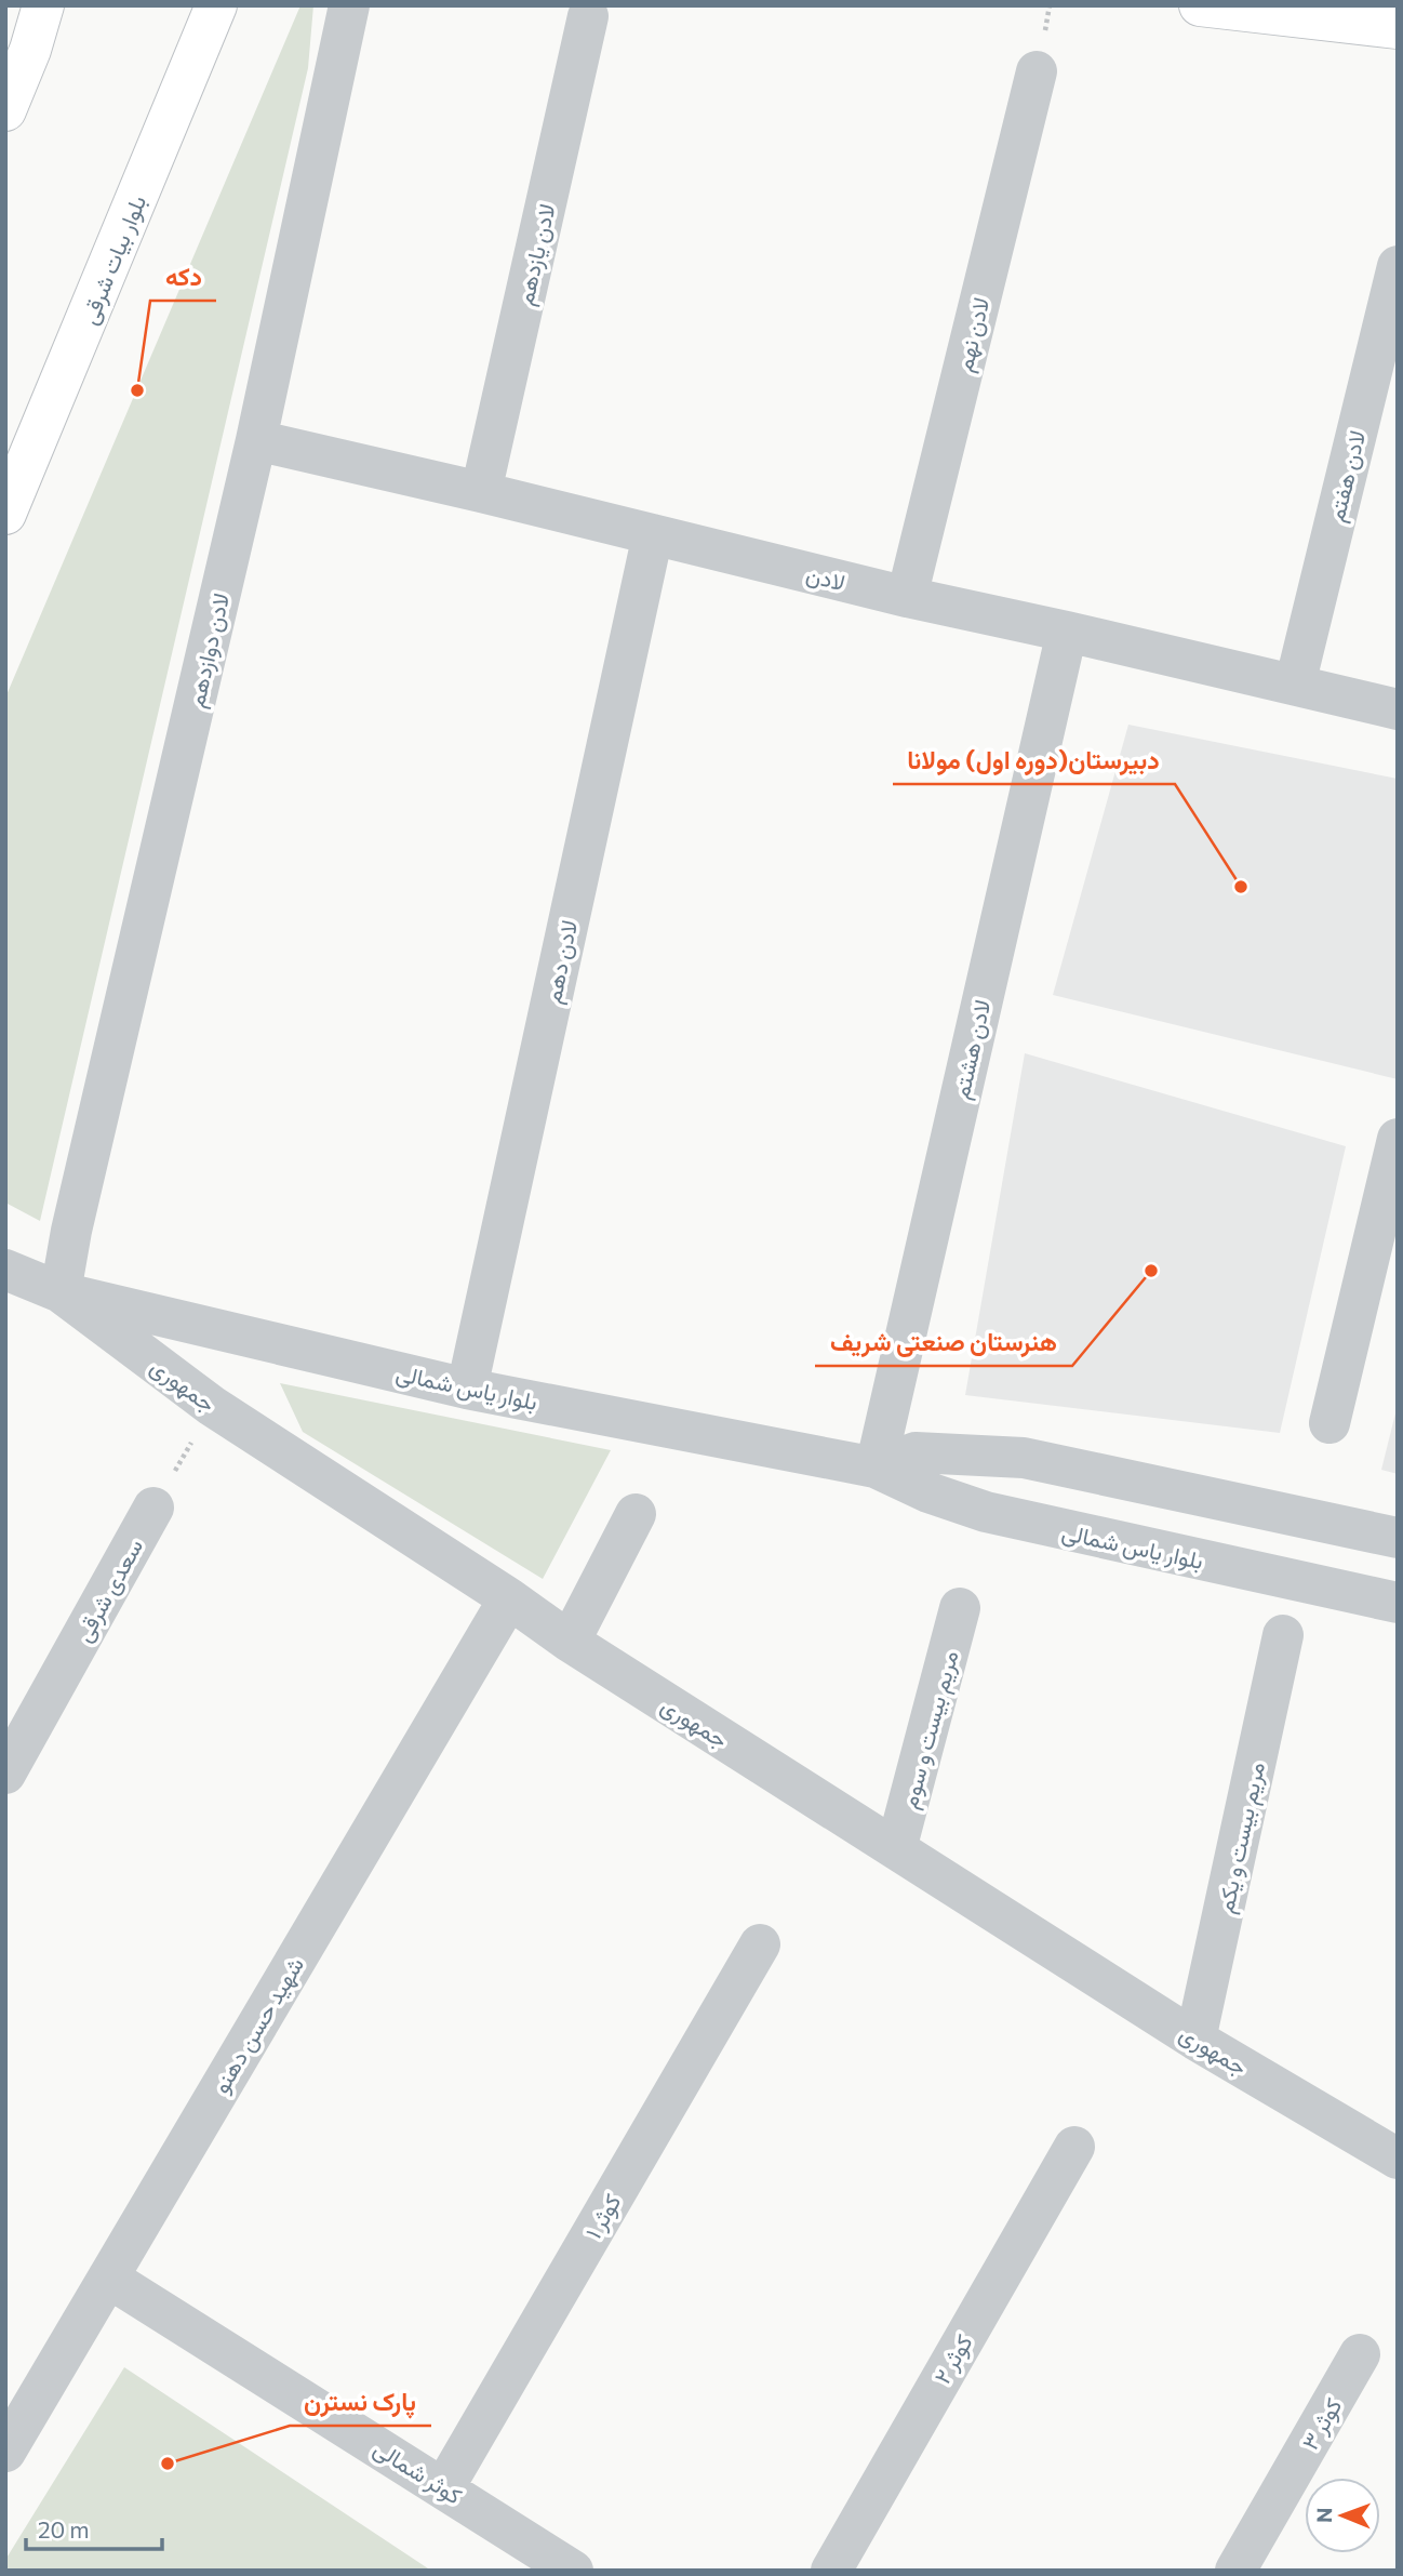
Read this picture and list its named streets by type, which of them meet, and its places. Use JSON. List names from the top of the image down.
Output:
{
  "streets": {
    "main road": ["بلوار بیات شرقی"],
    "street": [
      "لادن یازدهم",
      "لادن نهم",
      "لادن هفتم",
      "لادن",
      "لادن دوازدهم",
      "لادن دهم",
      "لادن هشتم",
      "جمهوری",
      "بلوار یاس شمالی",
      "سعدی شرقی",
      "مریم بیست و سوم",
      "مریم بیست و یکم",
      "شهید حسن دهنو",
      "کوثر ۱",
      "کوثر ۲",
      "کوثر ۳",
      "کوثر شمالی"
    ]
  },
  "crossings": [
    ["لادن یازدهم", "لادن"],
    ["لادن نهم", "لادن"],
    ["لادن هفتم", "لادن"],
    ["لادن", "لادن دوازدهم"],
    ["لادن", "لادن دهم"],
    ["لادن", "لادن هشتم"],
    ["لادن دوازدهم", "جمهوری"],
    ["لادن دوازدهم", "بلوار یاس شمالی"],
    ["لادن دهم", "بلوار یاس شمالی"],
    ["لادن هشتم", "بلوار یاس شمالی"],
    ["جمهوری", "بلوار یاس شمالی"],
    ["جمهوری", "مریم بیست و سوم"],
    ["جمهوری", "مریم بیست و یکم"],
    ["جمهوری", "شهید حسن دهنو"],
    ["شهید حسن دهنو", "کوثر شمالی"],
    ["کوثر ۱", "کوثر شمالی"]
  ],
  "places": [
    "دکه",
    "دبیرستان(دوره اول) مولانا",
    "هنرستان صنعتی شریف",
    "پارک نسترن"
  ],
  "scale_bar": "20 m",
  "north": "left"
}
